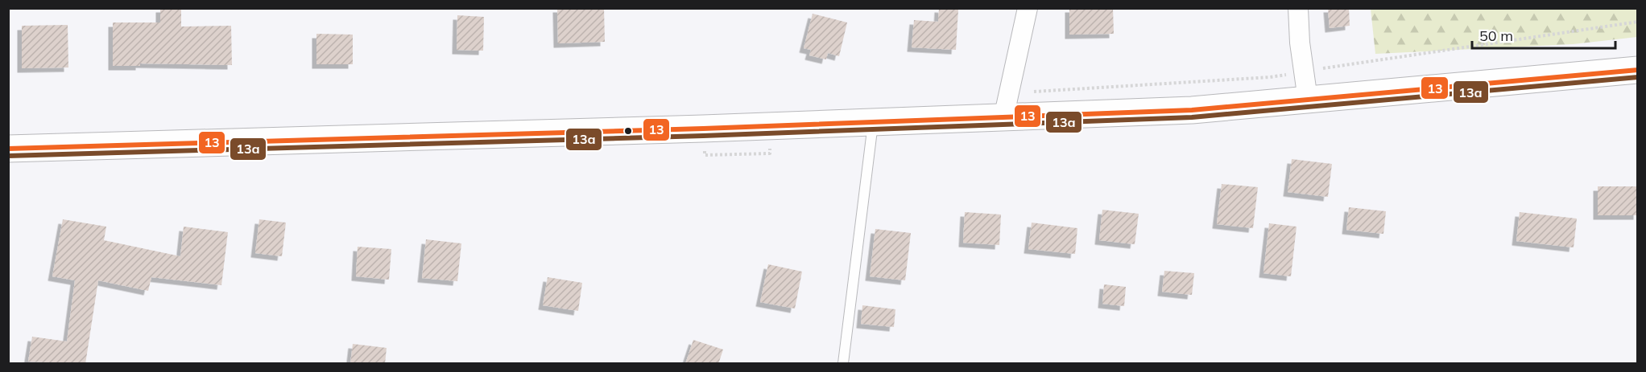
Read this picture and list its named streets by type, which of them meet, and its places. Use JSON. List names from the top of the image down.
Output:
{
  "lines": ["transit line 13", "transit line 13а"],
  "scale_bar": "50 m"
}
